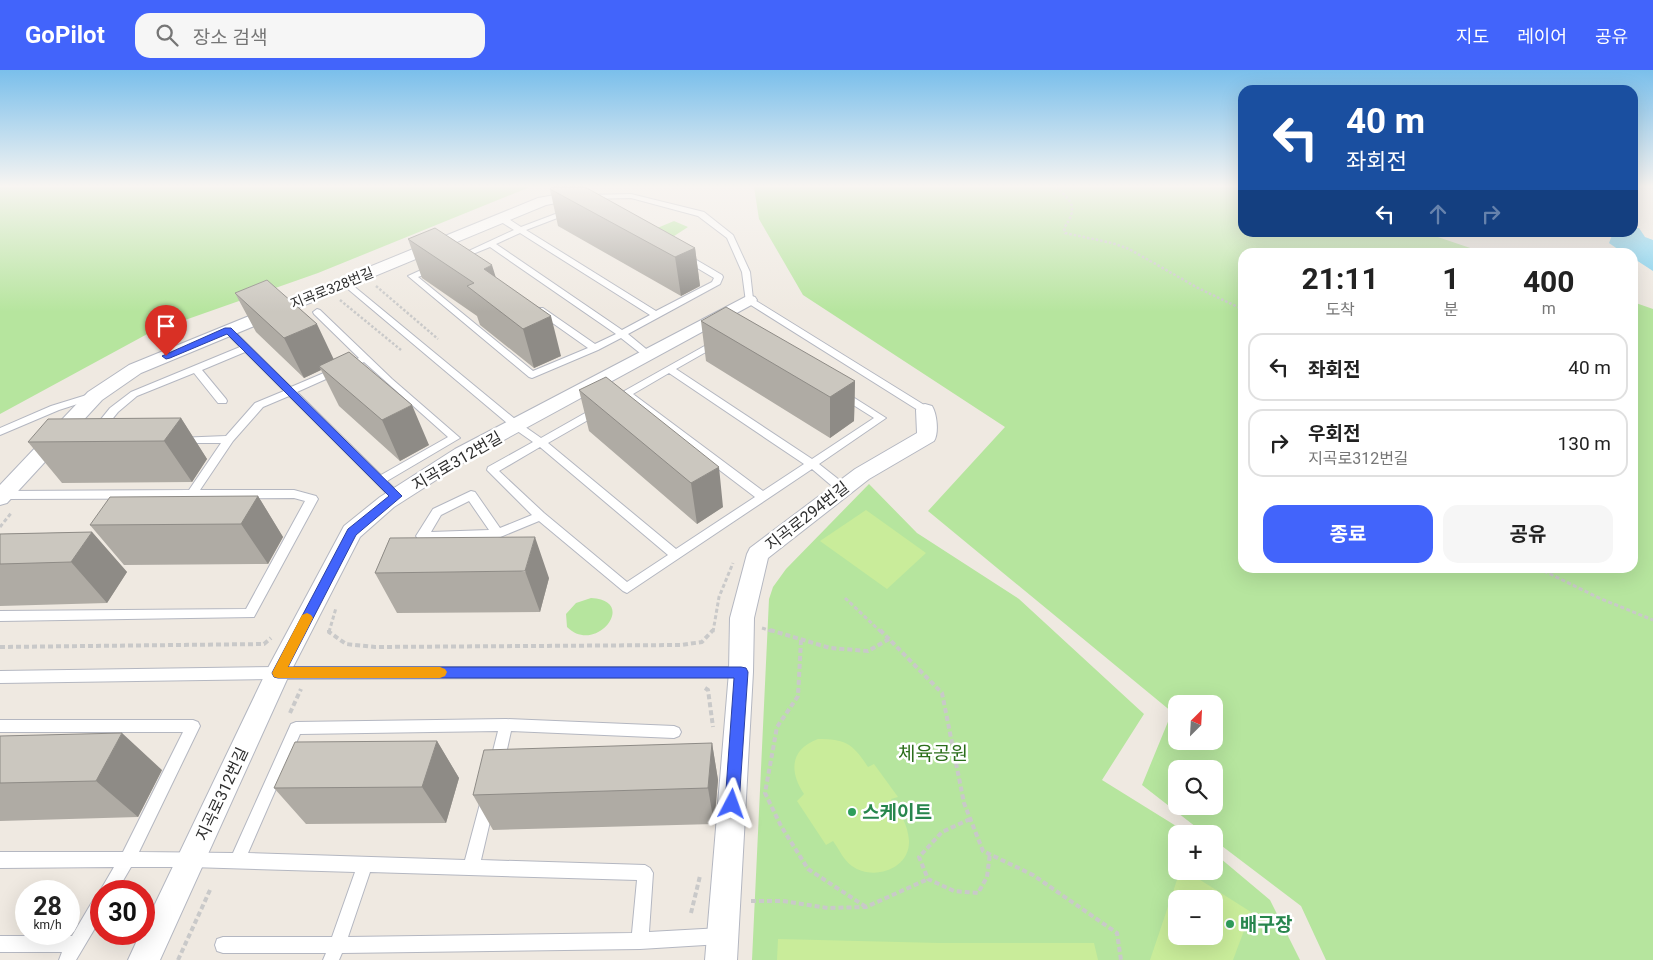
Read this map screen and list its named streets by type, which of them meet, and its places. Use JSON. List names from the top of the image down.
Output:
{
  "streets": {
    "street": ["지곡로328번길", "지곡로312번길", "지곡로294번길"]
  },
  "parks": ["체육공원"],
  "places": ["스케이트", "배구장"],
  "north": "top right",
  "page": {
    "header": "GoPilot",
    "search": "장소 검색",
    "nav": ["지도", "레이어", "공유"],
    "turn": ["40 m", "좌회전"],
    "eta": [
      "21:11",
      "도착",
      "1",
      "분",
      "400",
      "m"
    ],
    "list": [
      {
        "name": "좌회전",
        "value": "40 m"
      },
      {
        "name": "우회전",
        "note": "지곡로312번길",
        "value": "130 m"
      }
    ],
    "buttons": ["종료", "공유"],
    "map_buttons": ["+", "−"],
    "speed": "28 km/h",
    "limit": "30"
  }
}
